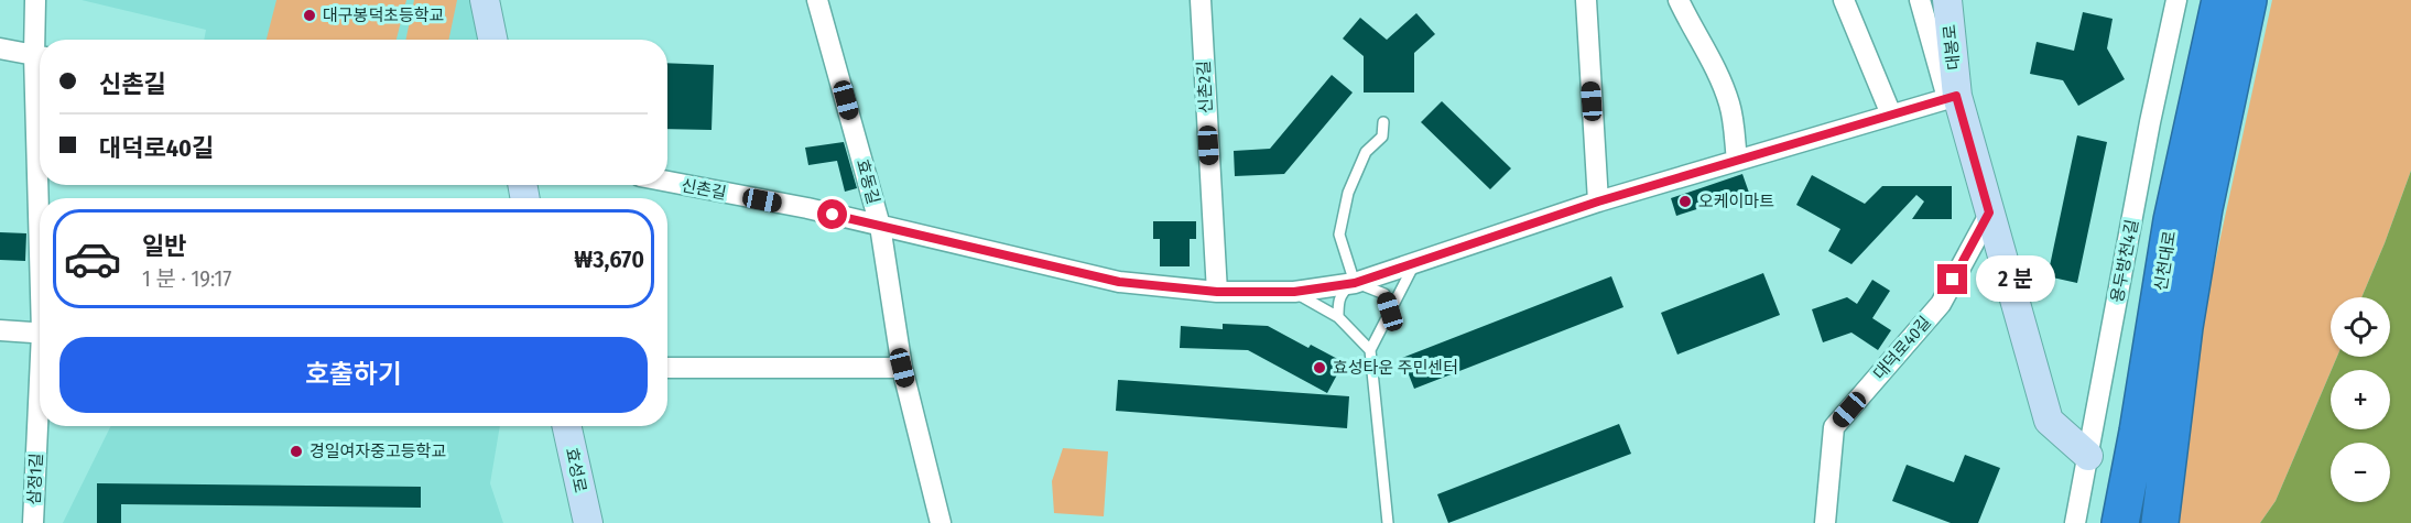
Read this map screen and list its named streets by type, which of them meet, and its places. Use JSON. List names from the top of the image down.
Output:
{
  "streets": {
    "highway": ["신천대로"],
    "street": [
      "대봉로",
      "신촌2길",
      "효동길",
      "신촌길",
      "용두방천4길",
      "대덕로40길",
      "효성로",
      "삼정1길"
    ]
  },
  "crossings": [
    ["대봉로", "신촌길"],
    ["대봉로", "용두방천4길"],
    ["대봉로", "대덕로40길"],
    ["신촌2길", "신촌길"],
    ["효동길", "신촌길"]
  ],
  "places": [
    "대구봉덕초등학교",
    "오케이마트",
    "효성타운 주민센터",
    "경일여자중고등학교"
  ],
  "page": {
    "banner": ["신촌길", "대덕로40길"],
    "list": [
      {
        "name": "일반",
        "note": "1 분 · 19:17",
        "value": "₩3,670"
      }
    ],
    "bubble": "2 분",
    "map_buttons": ["+", "−"],
    "buttons": "호출하기"
  }
}
